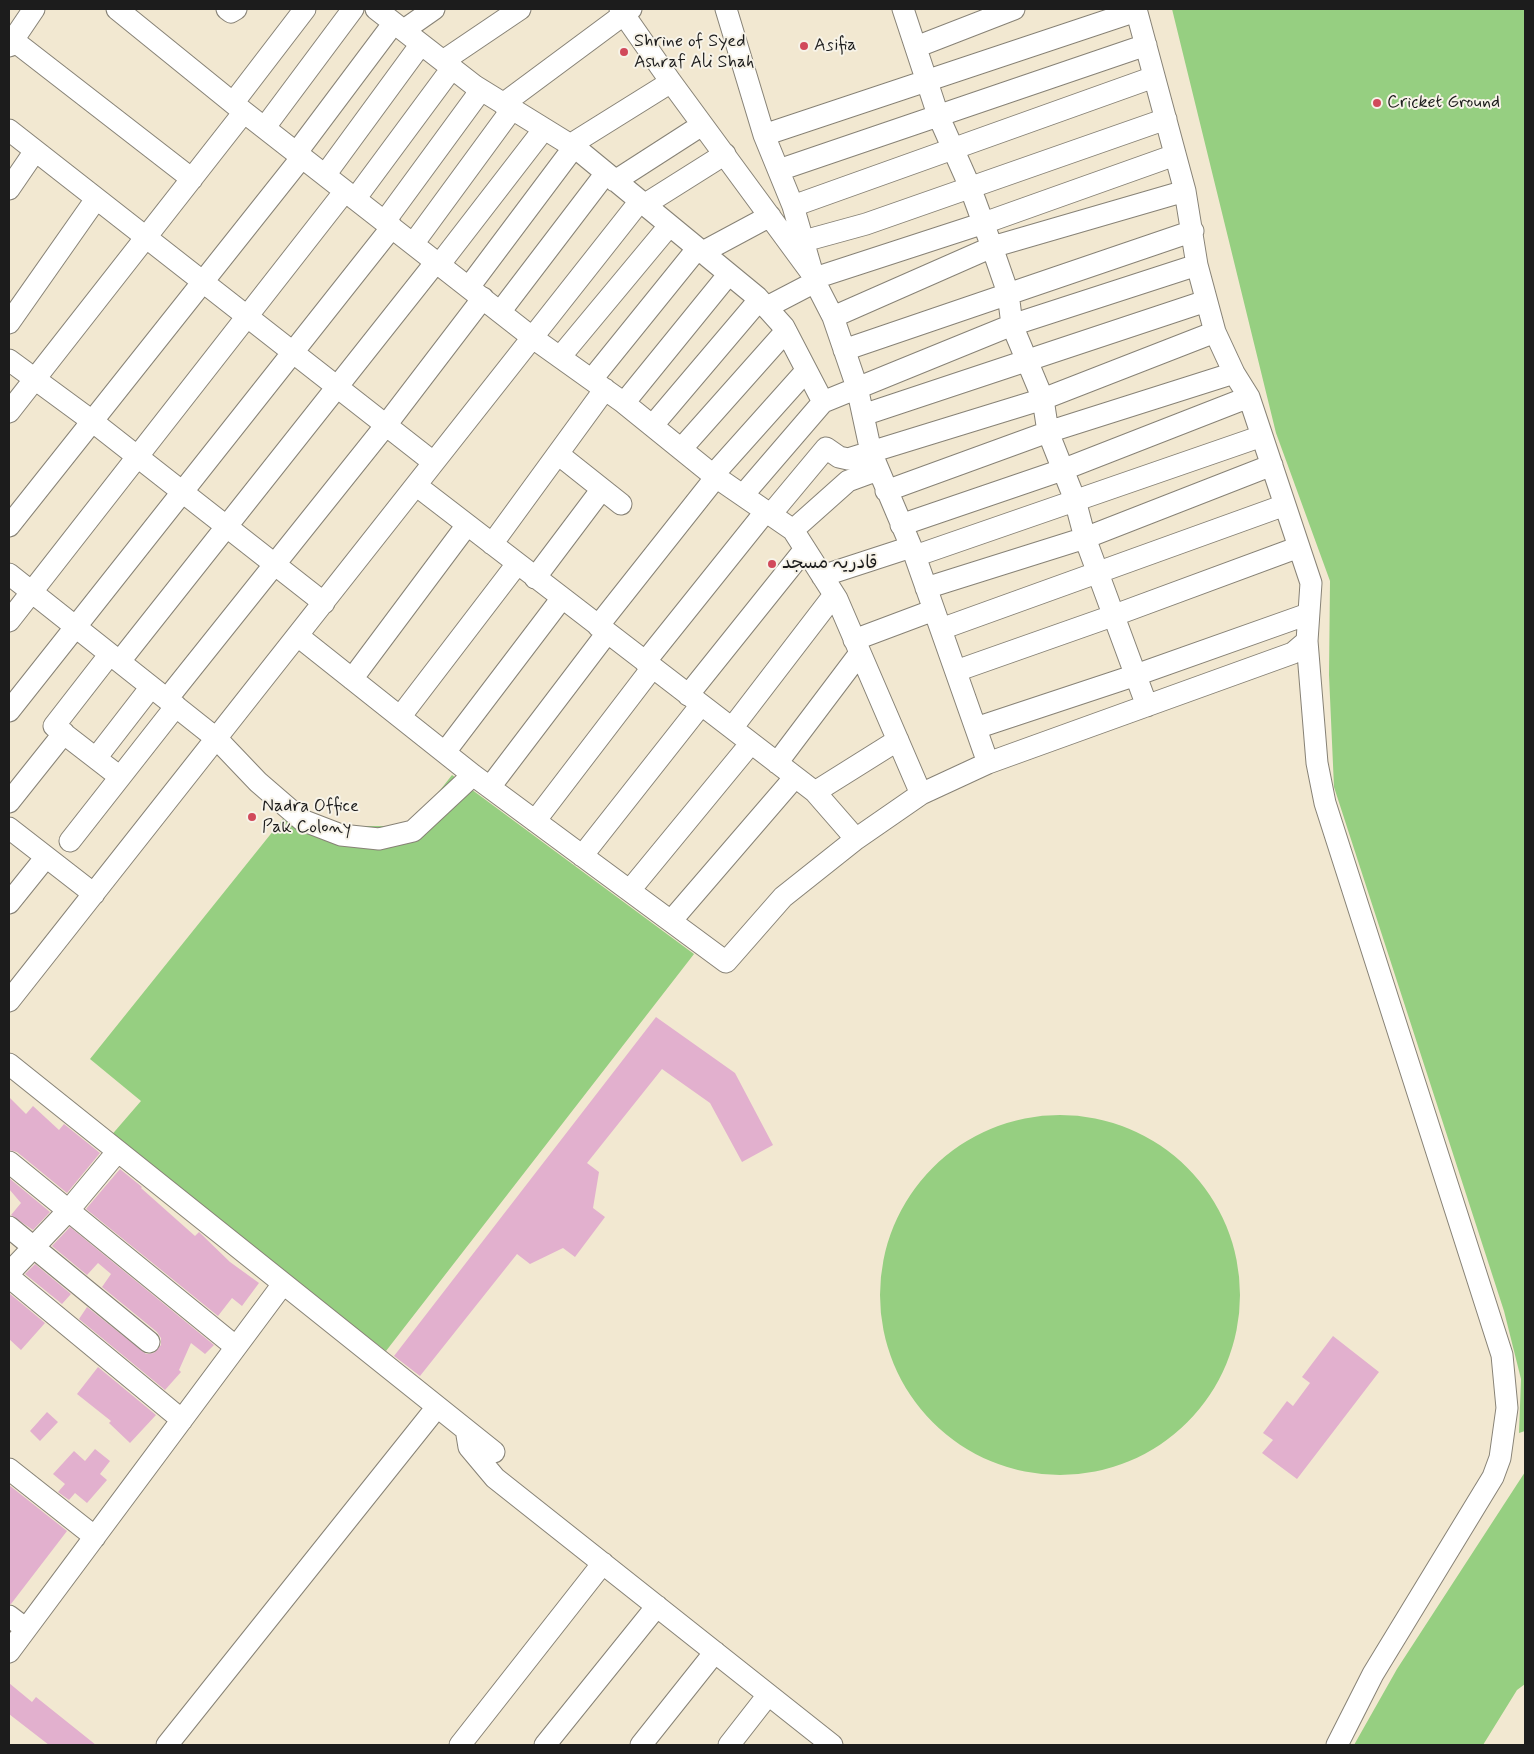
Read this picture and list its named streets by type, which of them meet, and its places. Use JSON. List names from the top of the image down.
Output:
{
  "places": [
    "Asifia",
    "Shrine of Syed Ashraf Ali Shah",
    "Cricket Ground",
    "قادریہ مسجد",
    "Nadra Office Pak Colony"
  ]
}
